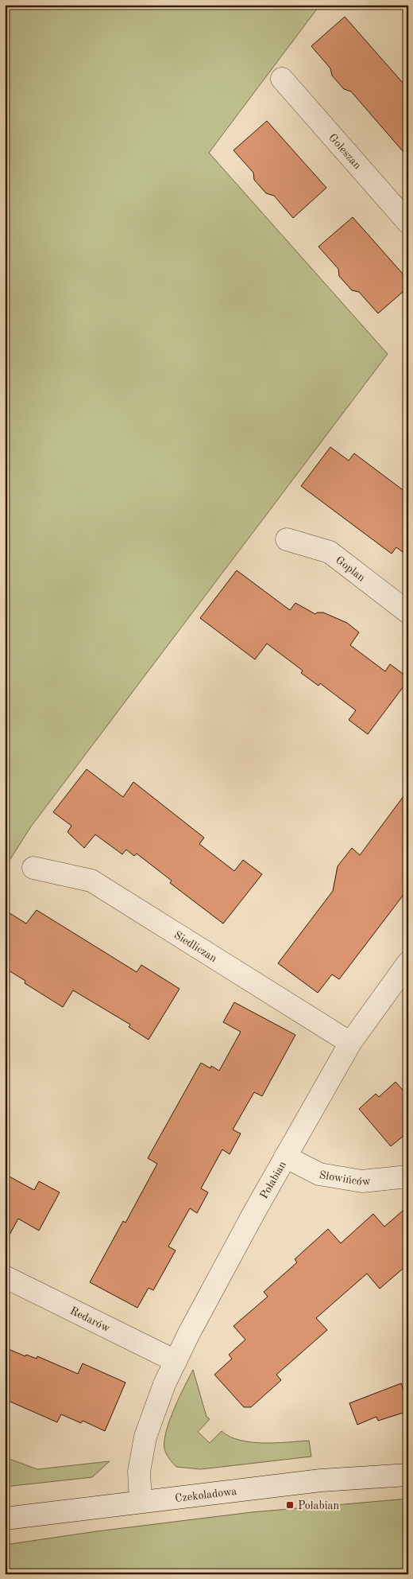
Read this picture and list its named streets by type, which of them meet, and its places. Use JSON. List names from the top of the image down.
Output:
{
  "streets": {
    "street": [
      "Goleszan",
      "Goplan",
      "Siedliczan",
      "Słowińców",
      "Połabian",
      "Redarów",
      "Czekoladowa"
    ]
  },
  "crossings": [
    ["Siedliczan", "Połabian"],
    ["Słowińców", "Połabian"],
    ["Połabian", "Redarów"],
    ["Połabian", "Czekoladowa"]
  ],
  "places": {
    "transit": ["Połabian"]
  }
}
